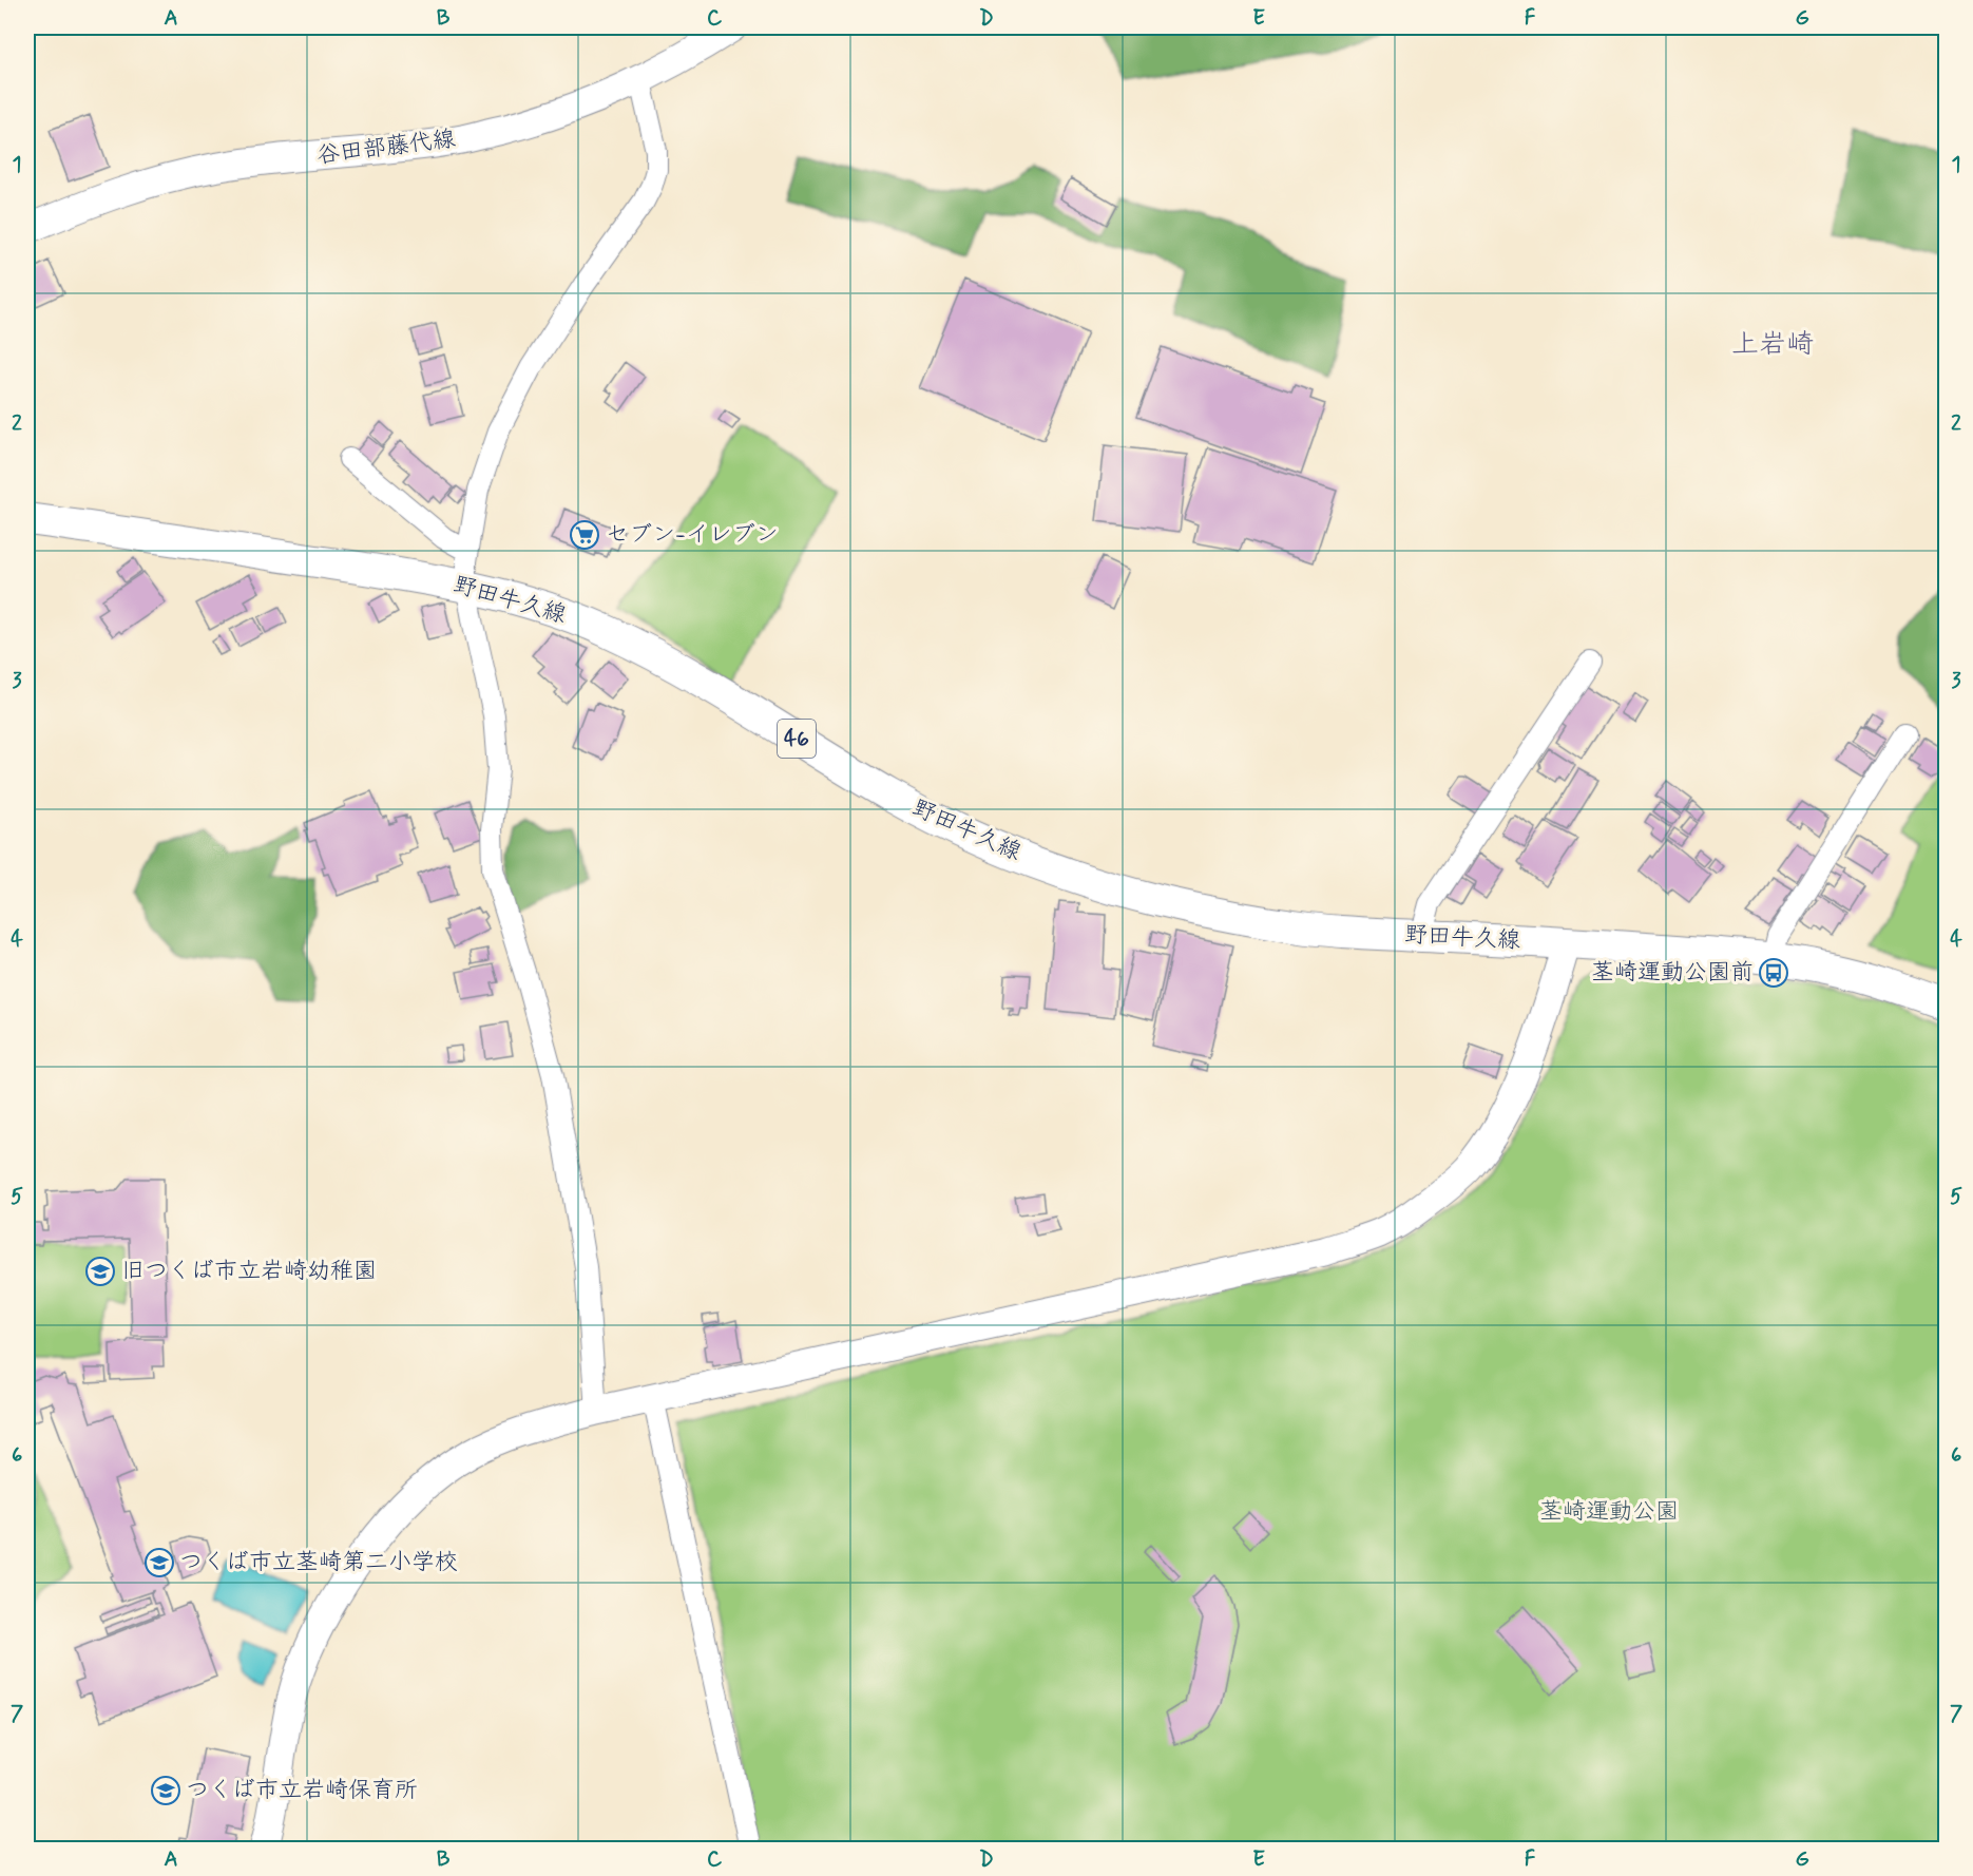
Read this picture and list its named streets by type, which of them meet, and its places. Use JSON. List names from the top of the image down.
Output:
{
  "streets": {
    "main road": ["野田牛久線", "46"],
    "street": ["谷田部藤代線"]
  },
  "districts": ["上岩崎"],
  "parks": ["茎崎運動公園"],
  "places": {
    "supermarket": ["セブン-イレブン"],
    "bus stop": ["茎崎運動公園前"],
    "school or university": ["旧つくば市立岩崎幼稚園", "つくば市立茎崎第二小学校", "つくば市立岩崎保育所"]
  },
  "grid": {
    "columns": [
      "A",
      "B",
      "C",
      "D",
      "E",
      "F",
      "G"
    ],
    "rows": [
      "1",
      "2",
      "3",
      "4",
      "5",
      "6",
      "7"
    ]
  }
}
